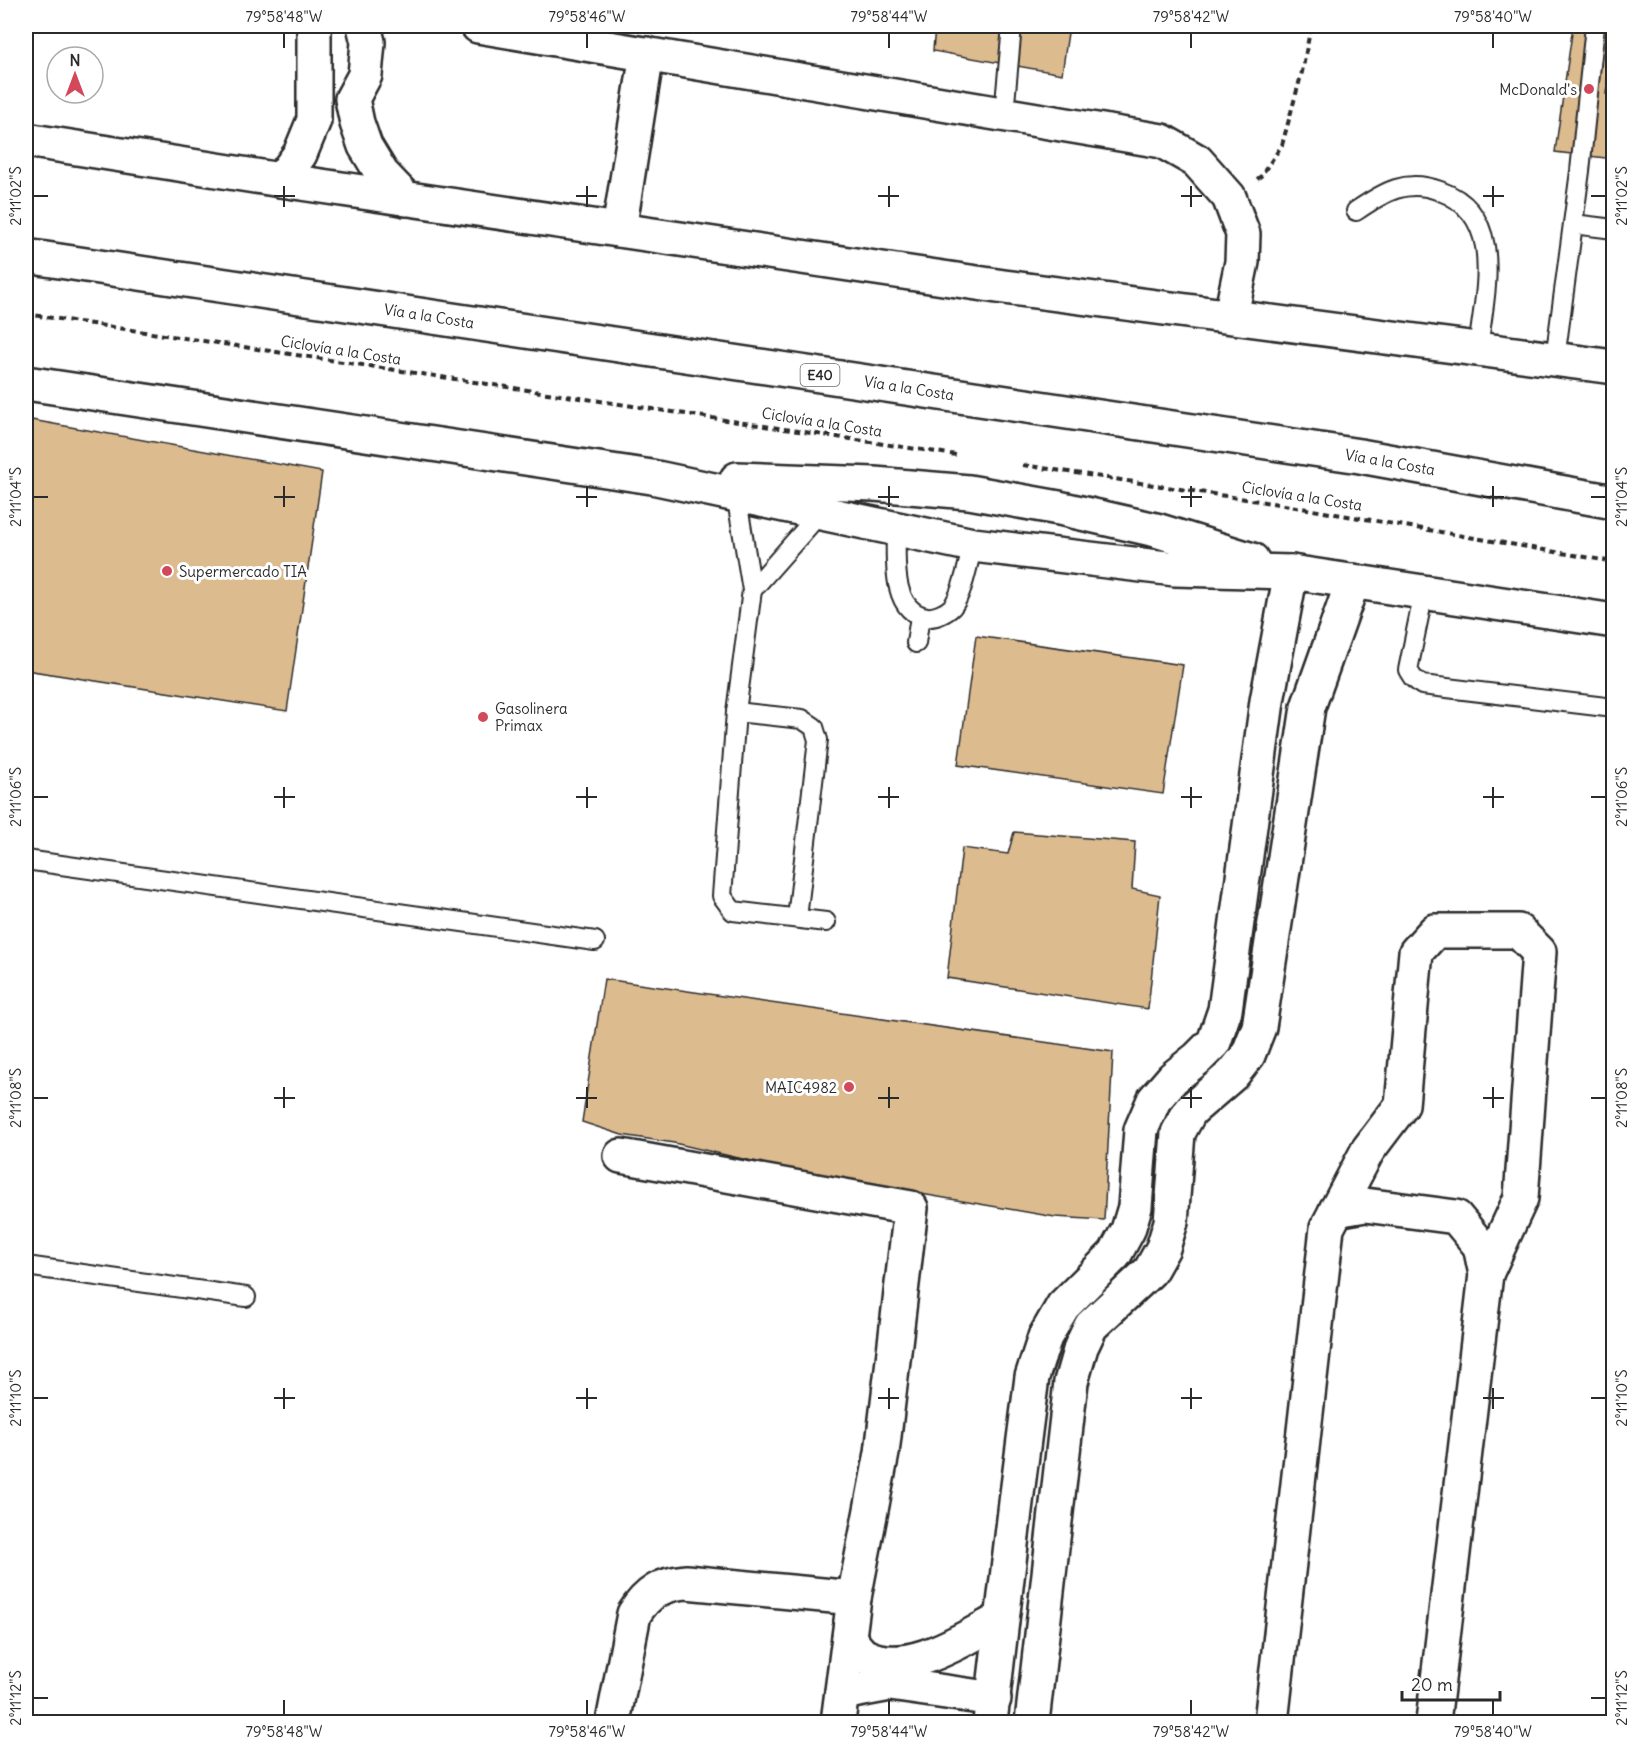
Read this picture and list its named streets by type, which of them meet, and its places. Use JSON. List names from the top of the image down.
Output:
{
  "streets": {
    "main road": ["Vía a la Costa", "E40"],
    "path": ["Ciclovía a la Costa"]
  },
  "places": [
    "McDonald's",
    "Supermercado TIA",
    "Gasolinera Primax",
    "MAIC4982"
  ],
  "scale_bar": "20 m",
  "north": "top",
  "coordinates": [
    "79°58'48\"W",
    "79°58'46\"W",
    "79°58'44\"W",
    "79°58'42\"W",
    "79°58'40\"W",
    "2°11'02\"S",
    "2°11'04\"S",
    "2°11'06\"S",
    "2°11'08\"S",
    "2°11'10\"S",
    "2°11'12\"S"
  ]
}
